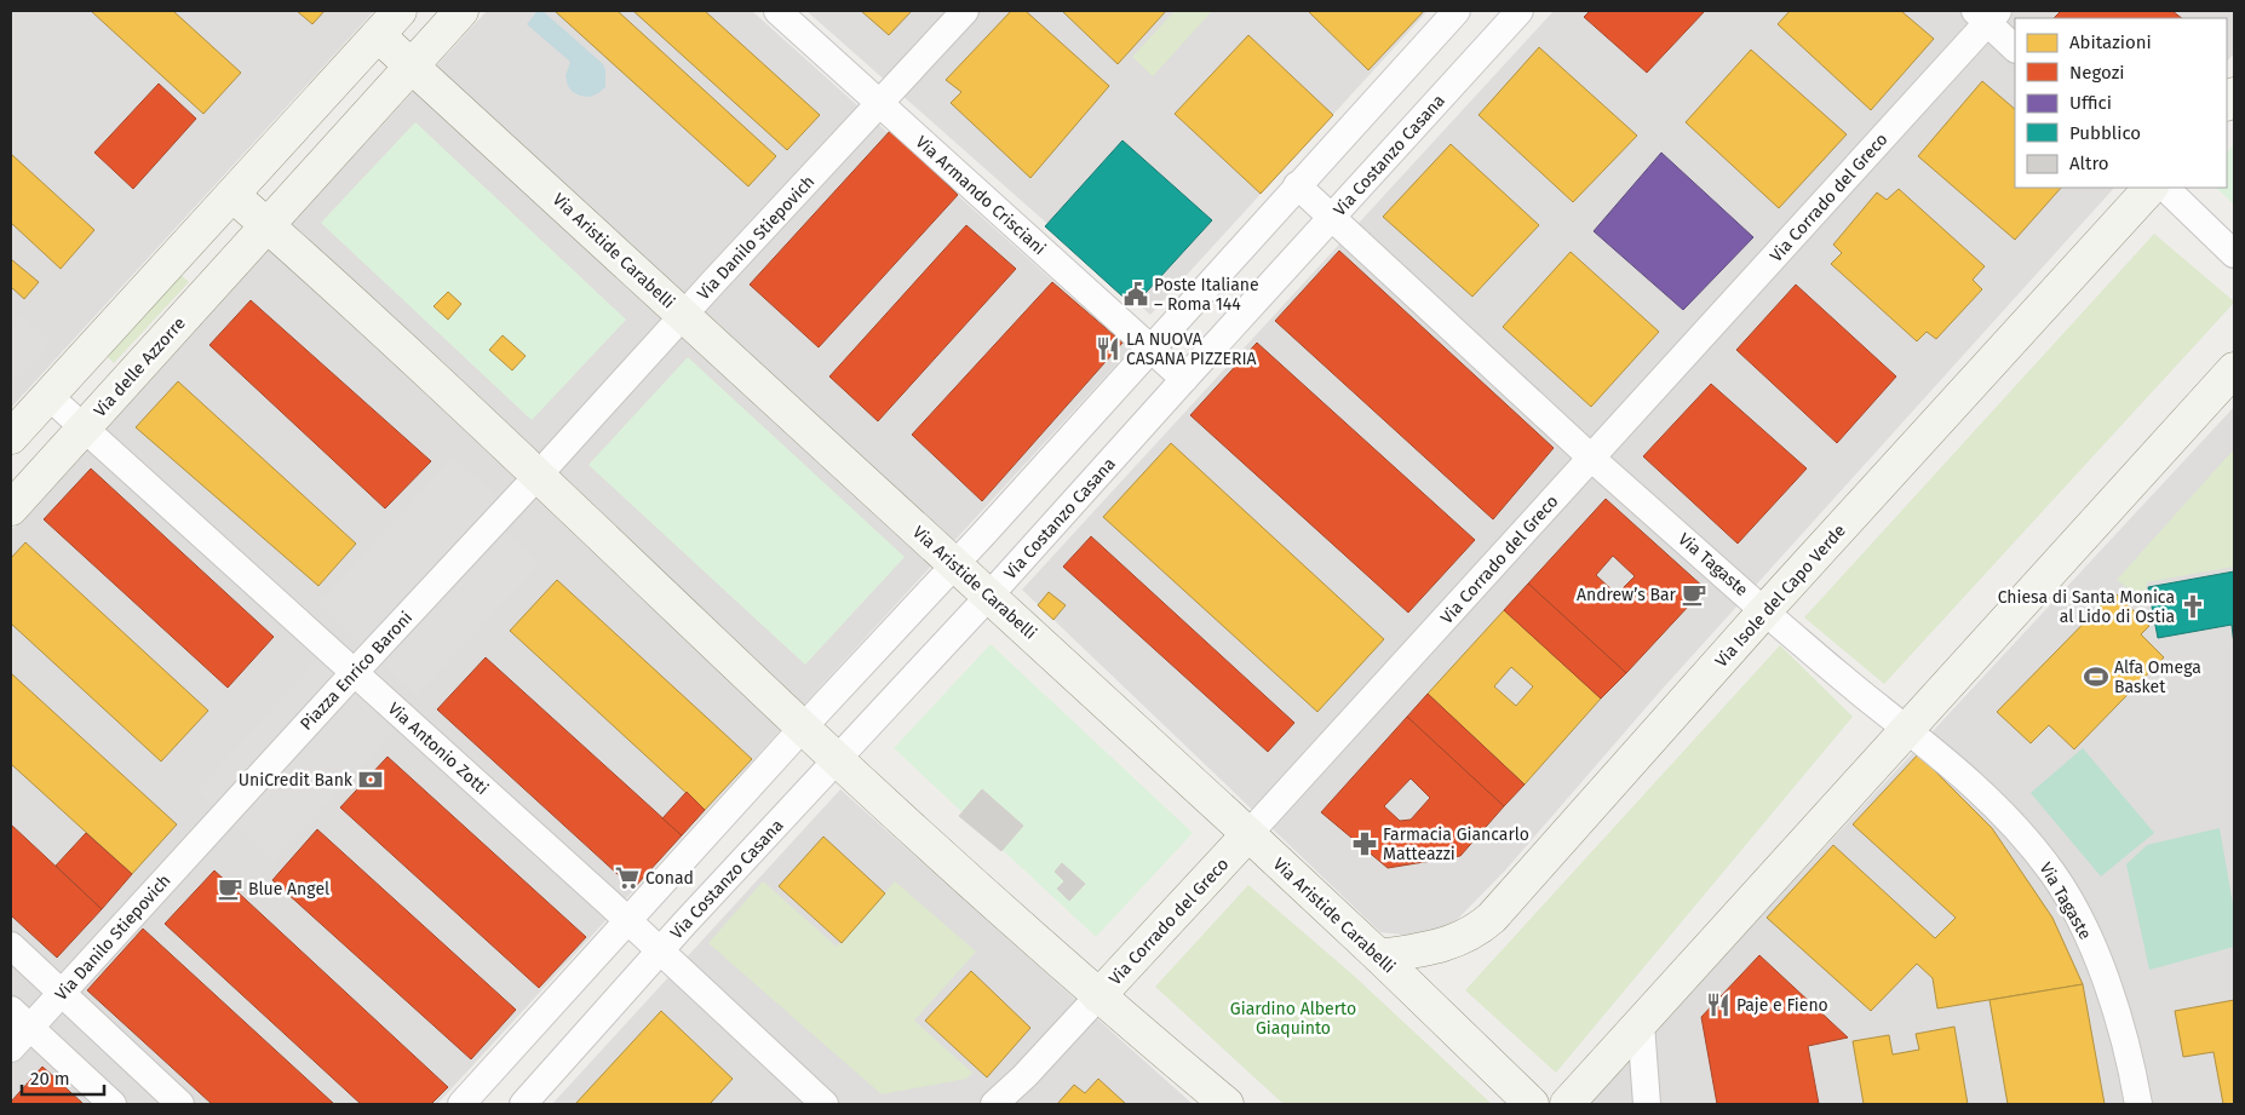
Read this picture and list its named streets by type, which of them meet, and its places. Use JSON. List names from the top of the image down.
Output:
{
  "streets": {
    "street": [
      "Via Costanzo Casana",
      "Via Armando Crisciani",
      "Via Corrado del Greco",
      "Via Danilo Stiepovich",
      "Via Aristide Carabelli",
      "Via delle Azzorre",
      "Via Tagaste",
      "Via Isole del Capo Verde",
      "Piazza Enrico Baroni",
      "Via Antonio Zotti"
    ]
  },
  "crossings": [
    ["Via Costanzo Casana", "Via Armando Crisciani"],
    ["Via Costanzo Casana", "Via Aristide Carabelli"],
    ["Via Costanzo Casana", "Via Tagaste"],
    ["Via Costanzo Casana", "Via Antonio Zotti"],
    ["Via Armando Crisciani", "Via Danilo Stiepovich"],
    ["Via Corrado del Greco", "Via Aristide Carabelli"],
    ["Via Corrado del Greco", "Via Tagaste"],
    ["Via Danilo Stiepovich", "Via Aristide Carabelli"],
    ["Via Danilo Stiepovich", "Piazza Enrico Baroni"],
    ["Via Aristide Carabelli", "Via delle Azzorre"],
    ["Via Aristide Carabelli", "Via Isole del Capo Verde"],
    ["Via delle Azzorre", "Via Antonio Zotti"],
    ["Via Tagaste", "Via Isole del Capo Verde"],
    ["Piazza Enrico Baroni", "Via Antonio Zotti"]
  ],
  "parks": ["Giardino Alberto Giaquinto"],
  "places": {
    "public building": ["Poste Italiane – Roma 144"],
    "restaurant": ["LA NUOVA CASANA PIZZERIA", "Paje e Fieno"],
    "cafe": ["Andrew’s Bar", "Blue Angel"],
    "church": ["Chiesa di Santa Monica al Lido di Ostia"],
    "sports": ["Alfa Omega Basket"],
    "bank": ["UniCredit Bank"],
    "pharmacy": ["Farmacia Giancarlo Matteazzi"],
    "supermarket": ["Conad"]
  },
  "legend": [
    "Abitazioni",
    "Negozi",
    "Uffici",
    "Pubblico",
    "Altro"
  ],
  "scale_bar": "20 m"
}
